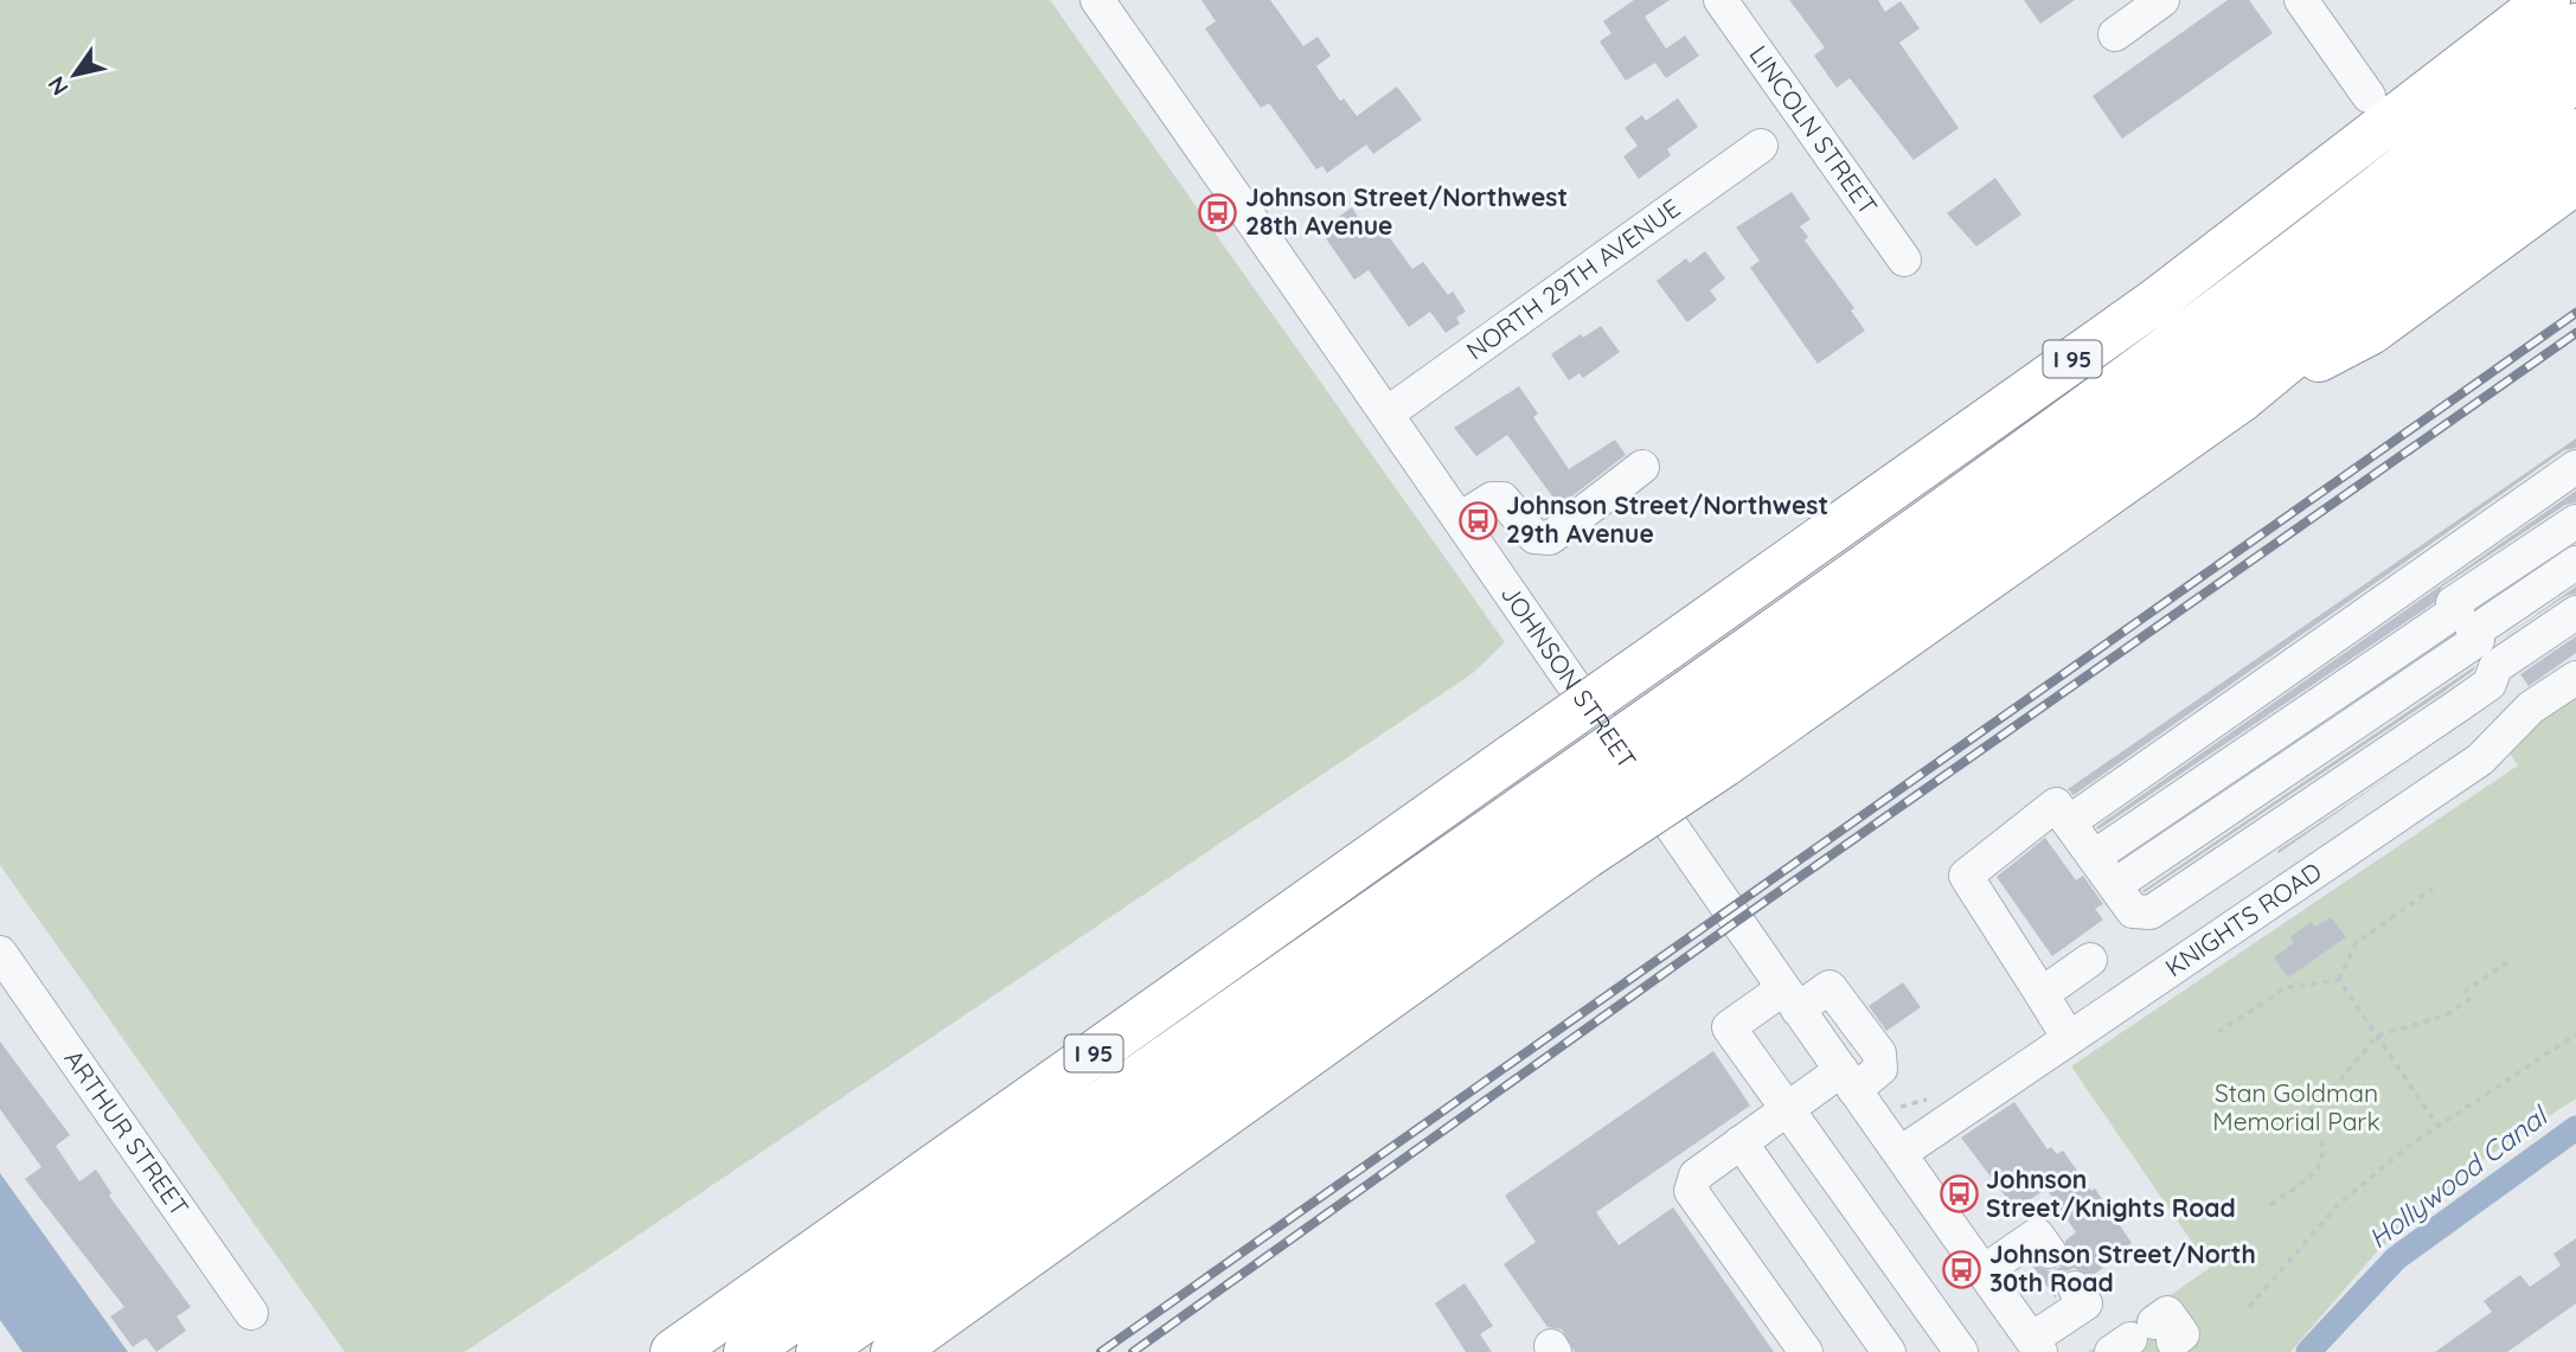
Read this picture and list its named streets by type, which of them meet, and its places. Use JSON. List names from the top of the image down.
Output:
{
  "streets": {
    "highway": ["I 95"],
    "street": [
      "LINCOLN STREET",
      "NORTH 29TH AVENUE",
      "JOHNSON STREET",
      "KNIGHTS ROAD",
      "ARTHUR STREET"
    ]
  },
  "crossings": [
    ["NORTH 29TH AVENUE", "JOHNSON STREET"],
    ["JOHNSON STREET", "KNIGHTS ROAD"]
  ],
  "water": ["Hollywood Canal"],
  "parks": ["Stan Goldman Memorial Park"],
  "places": {
    "bus stop": [
      "Johnson Street/Northwest 28th Avenue",
      "Johnson Street/Northwest 29th Avenue",
      "Johnson Street/Knights Road",
      "Johnson Street/North 30th Road"
    ]
  },
  "north": "bottom left"
}
